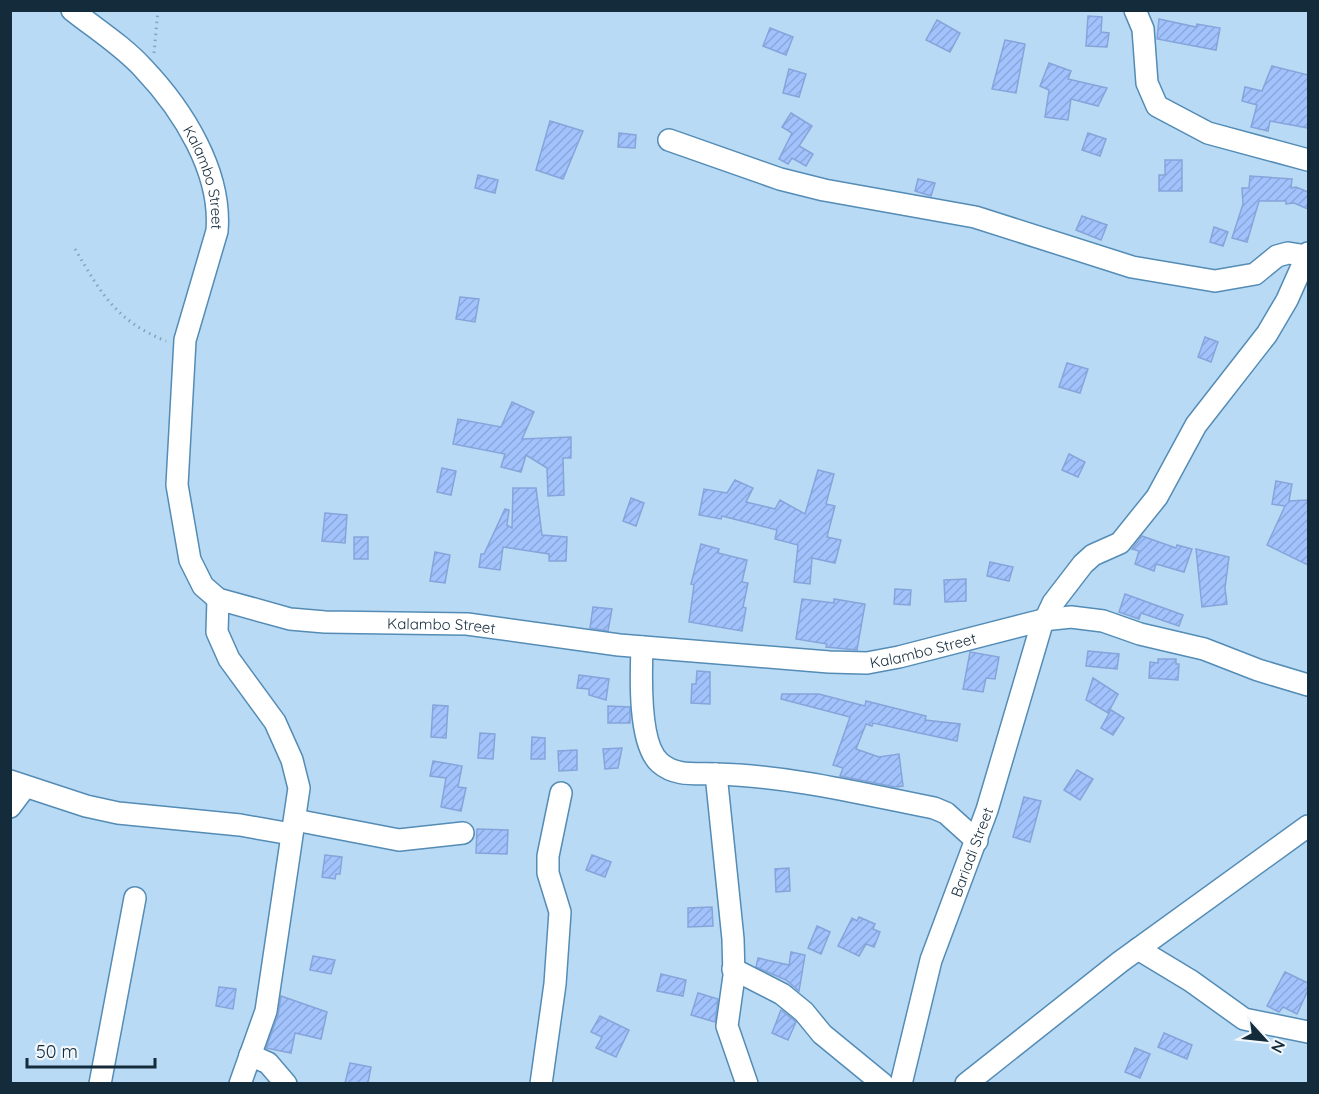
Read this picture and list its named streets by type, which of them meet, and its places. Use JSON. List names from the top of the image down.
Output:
{
  "streets": {
    "street": ["Kalambo Street", "Bariadi Street"]
  },
  "crossings": [
    ["Kalambo Street", "Bariadi Street"]
  ],
  "scale_bar": "50 m",
  "north": "bottom right"
}
